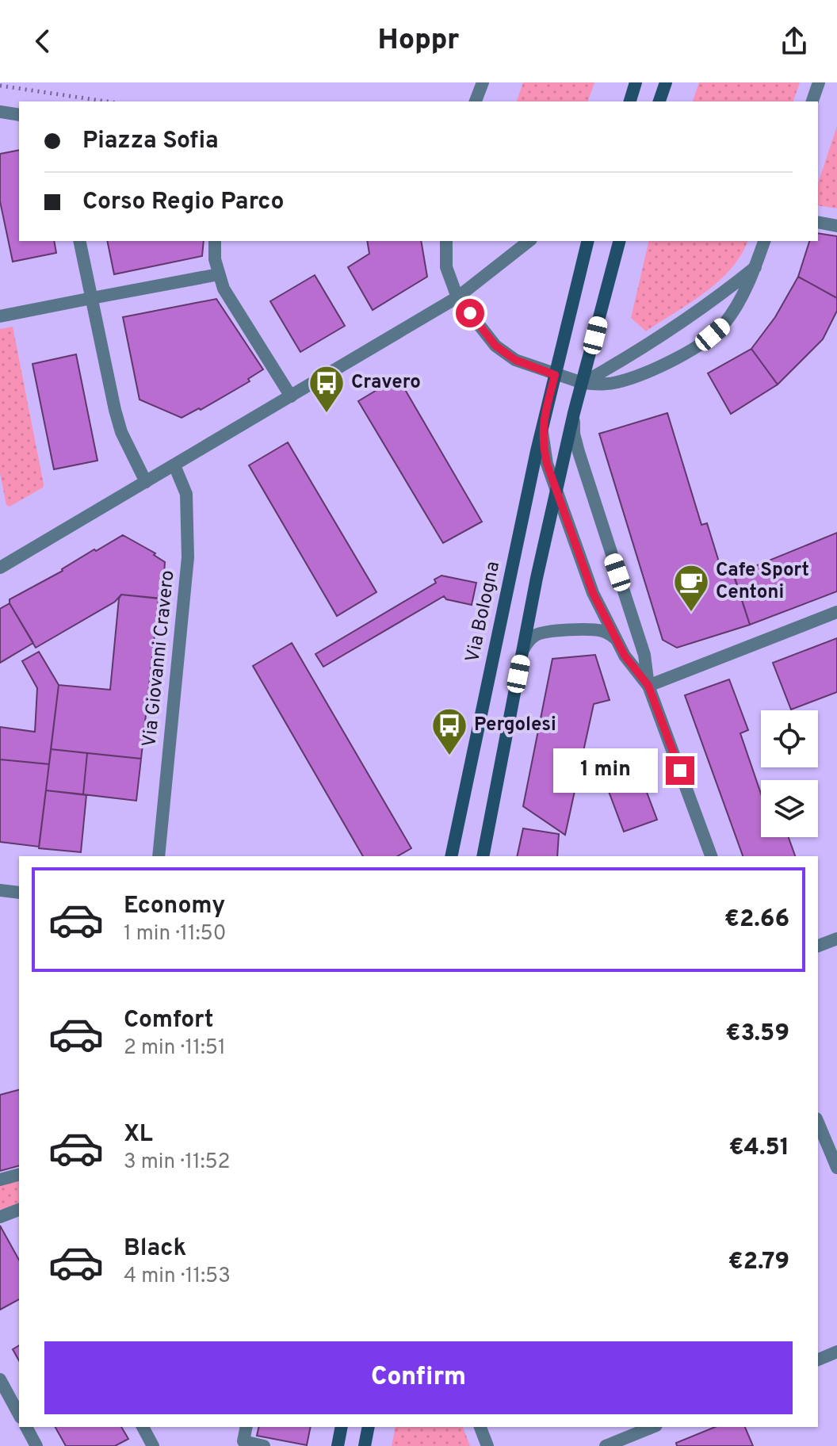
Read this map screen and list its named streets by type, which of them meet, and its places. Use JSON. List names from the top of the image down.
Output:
{
  "streets": {
    "main road": ["Via Bologna"],
    "street": ["Via Giovanni Cravero"]
  },
  "places": {
    "bus stop": ["Cravero", "Pergolesi"],
    "cafe": ["Cafe Sport Centoni"]
  },
  "page": {
    "header": "Hoppr",
    "banner": ["Piazza Sofia", "Corso Regio Parco"],
    "bubble": "1 min",
    "list": [
      {
        "name": "Economy",
        "note": "1 min · 11:50",
        "value": "€2.66"
      },
      {
        "name": "Comfort",
        "note": "2 min · 11:51",
        "value": "€3.59"
      },
      {
        "name": "XL",
        "note": "3 min · 11:52",
        "value": "€4.51"
      },
      {
        "name": "Black",
        "note": "4 min · 11:53",
        "value": "€2.79"
      }
    ],
    "buttons": "Confirm"
  }
}
